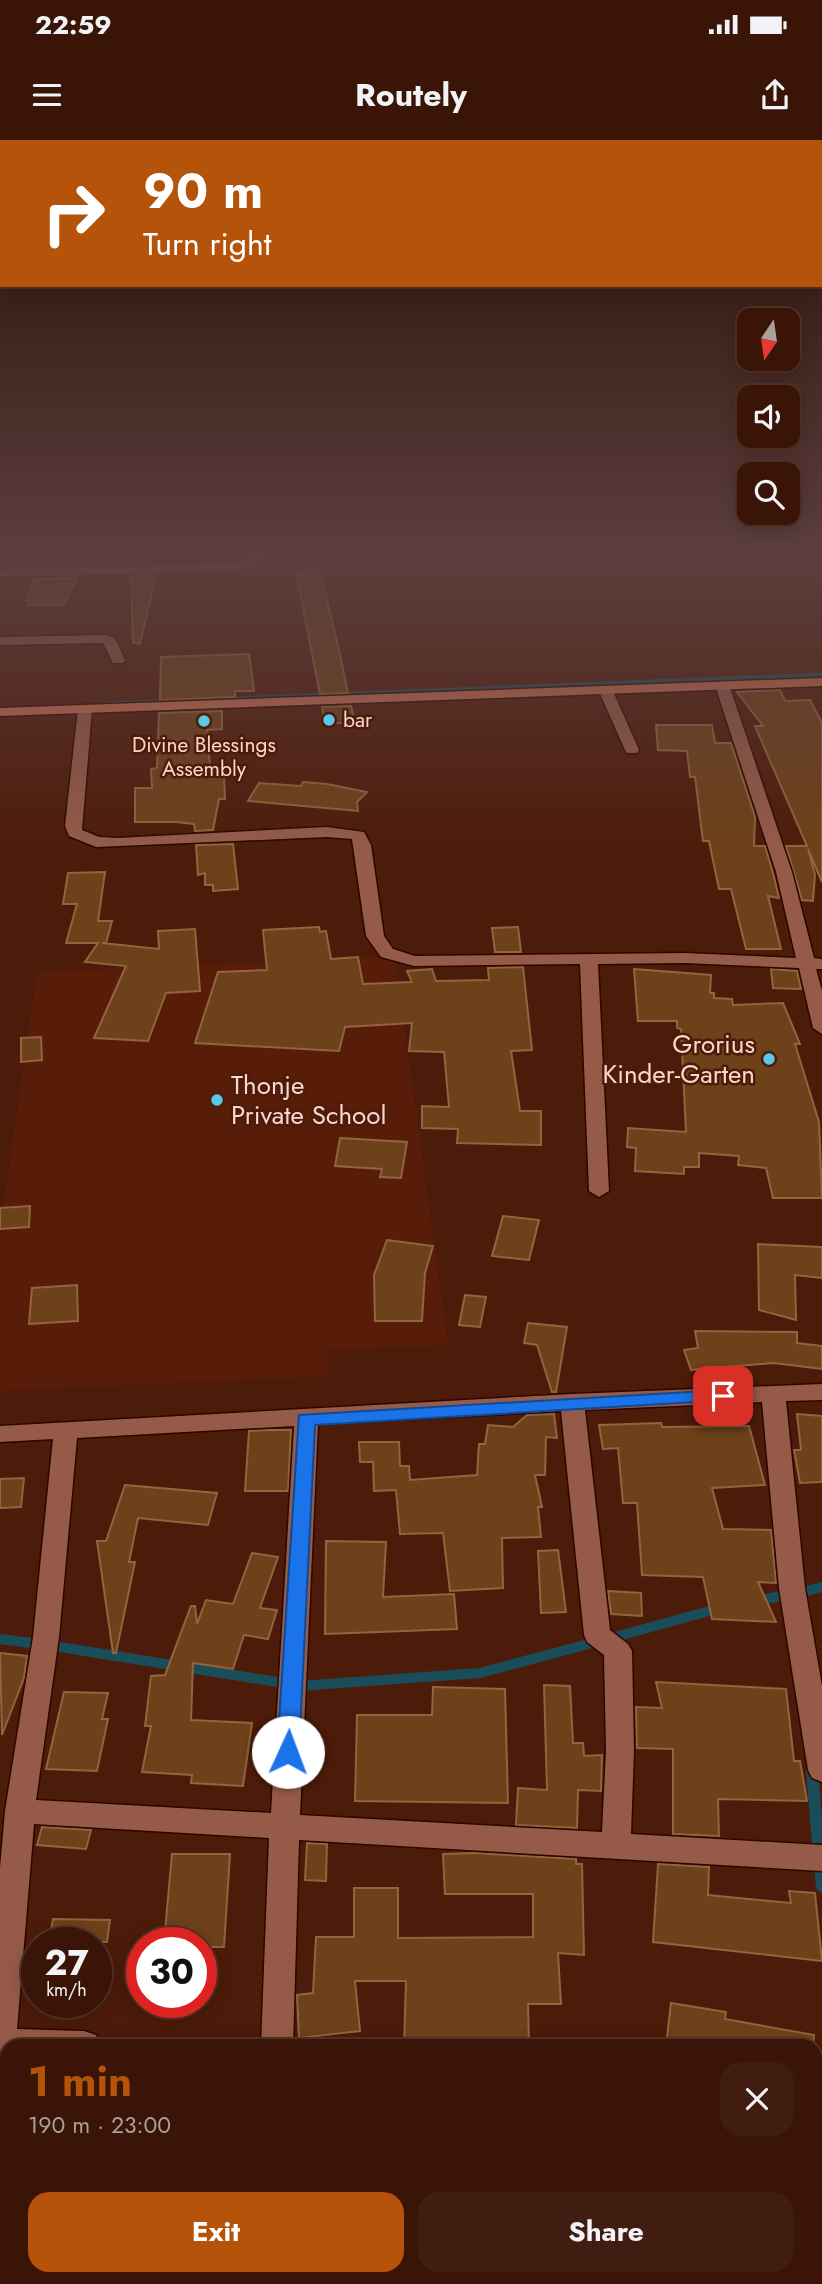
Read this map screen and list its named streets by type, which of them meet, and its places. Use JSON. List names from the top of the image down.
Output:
{
  "places": [
    "bar",
    "Divine Blessings Assembly",
    "Grorius Kinder-Garten",
    "Thonje Private School"
  ],
  "north": "bottom",
  "page": {
    "status": "22:59",
    "header": "Routely",
    "turn": ["90 m", "Turn right"],
    "speed": "27 km/h",
    "limit": "30",
    "heading": ["1 min", "190 m · 23:00"],
    "buttons": ["Exit", "Share"]
  }
}
